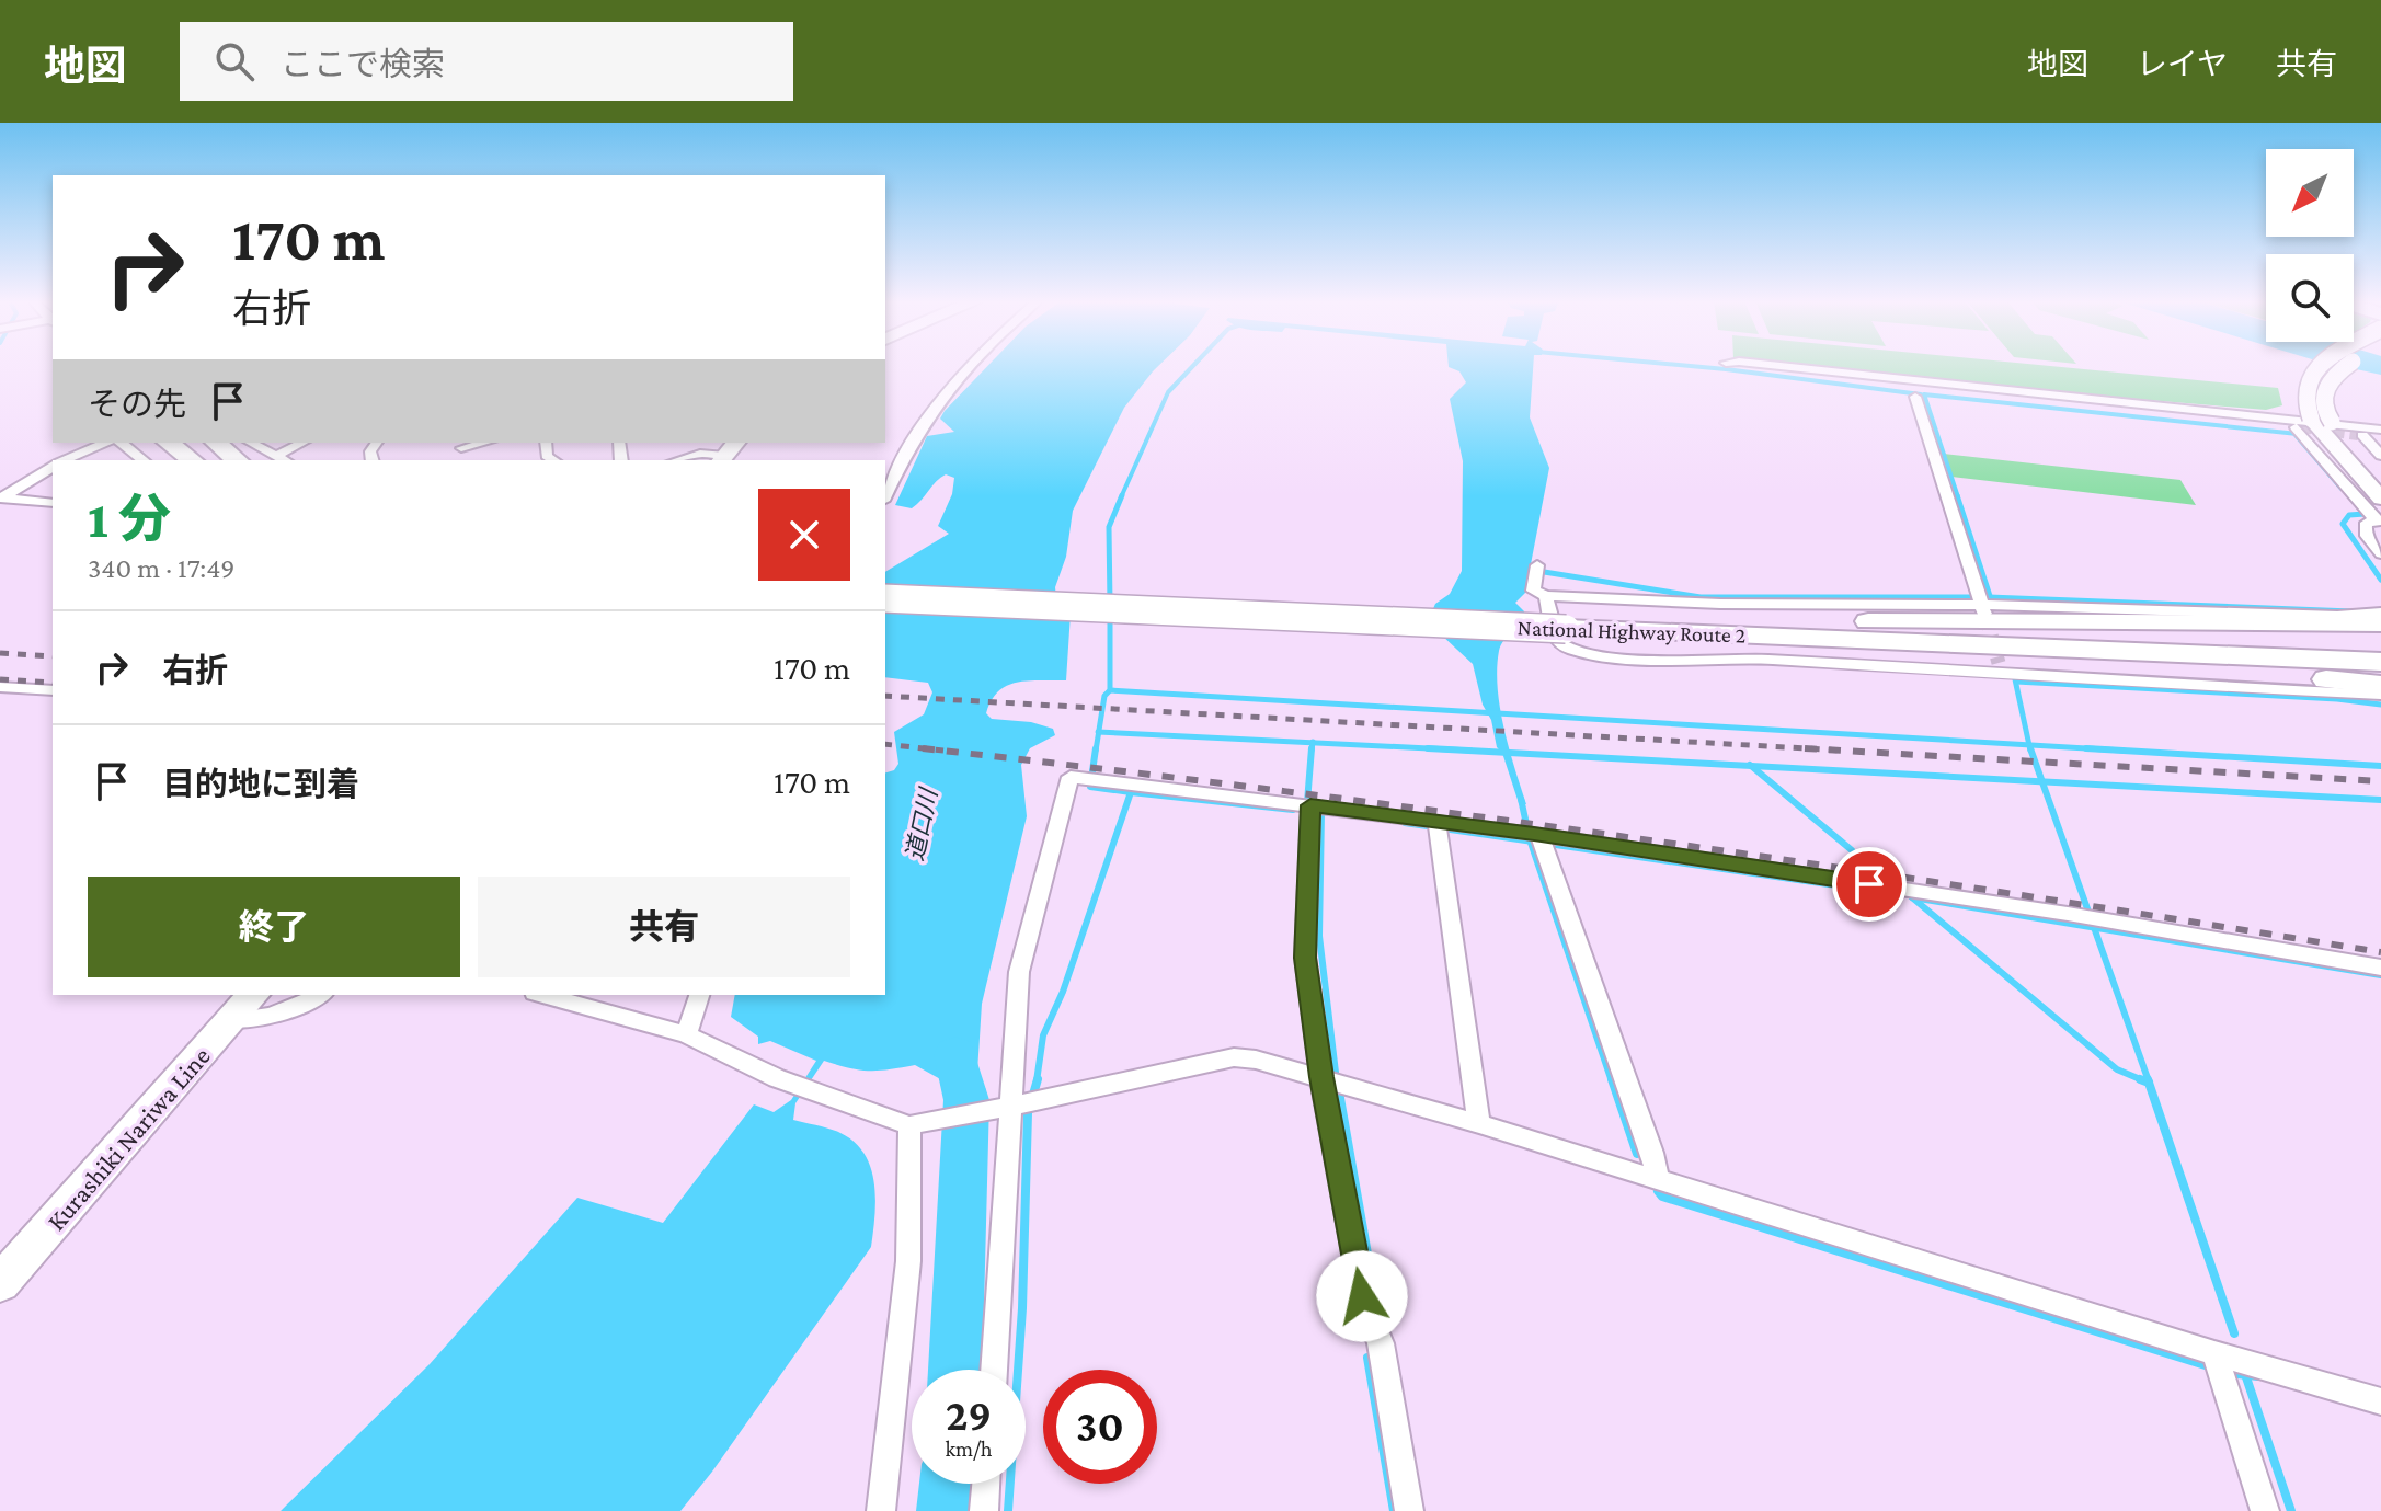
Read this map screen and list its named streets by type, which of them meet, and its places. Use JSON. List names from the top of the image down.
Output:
{
  "streets": {
    "highway": ["National Highway Route 2"],
    "main road": ["Kurashiki Nariwa Line"]
  },
  "water": ["道口川"],
  "north": "bottom left",
  "page": {
    "header": "地図",
    "search": "ここで検索",
    "nav": ["地図", "レイヤ", "共有"],
    "turn": ["170 m", "右折"],
    "then": "その先",
    "heading": ["1 分", "340 m · 17:49"],
    "list": [
      {
        "name": "右折",
        "value": "170 m"
      },
      {
        "name": "目的地に到着",
        "value": "170 m"
      }
    ],
    "buttons": ["終了", "共有"],
    "speed": "29 km/h",
    "limit": "30"
  }
}
